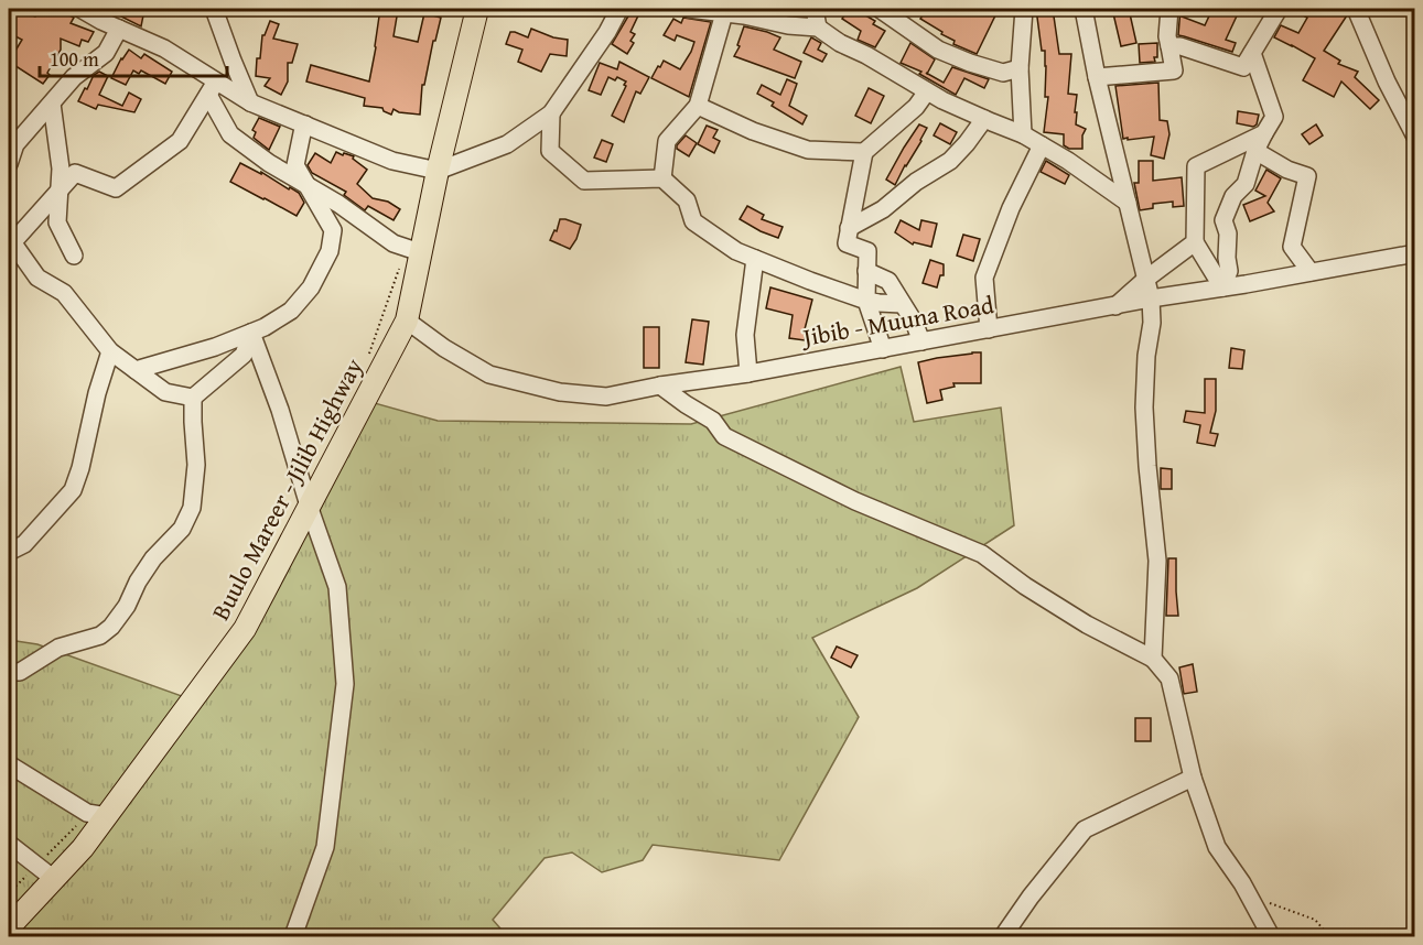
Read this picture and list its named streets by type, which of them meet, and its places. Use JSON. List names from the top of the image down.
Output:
{
  "streets": {
    "main road": ["Buulo Mareer - Jilib Highway"],
    "street": ["Jibib - Muuna Road"]
  },
  "crossings": [
    ["Jibib - Muuna Road", "Buulo Mareer - Jilib Highway"]
  ],
  "scale_bar": "100 m"
}
